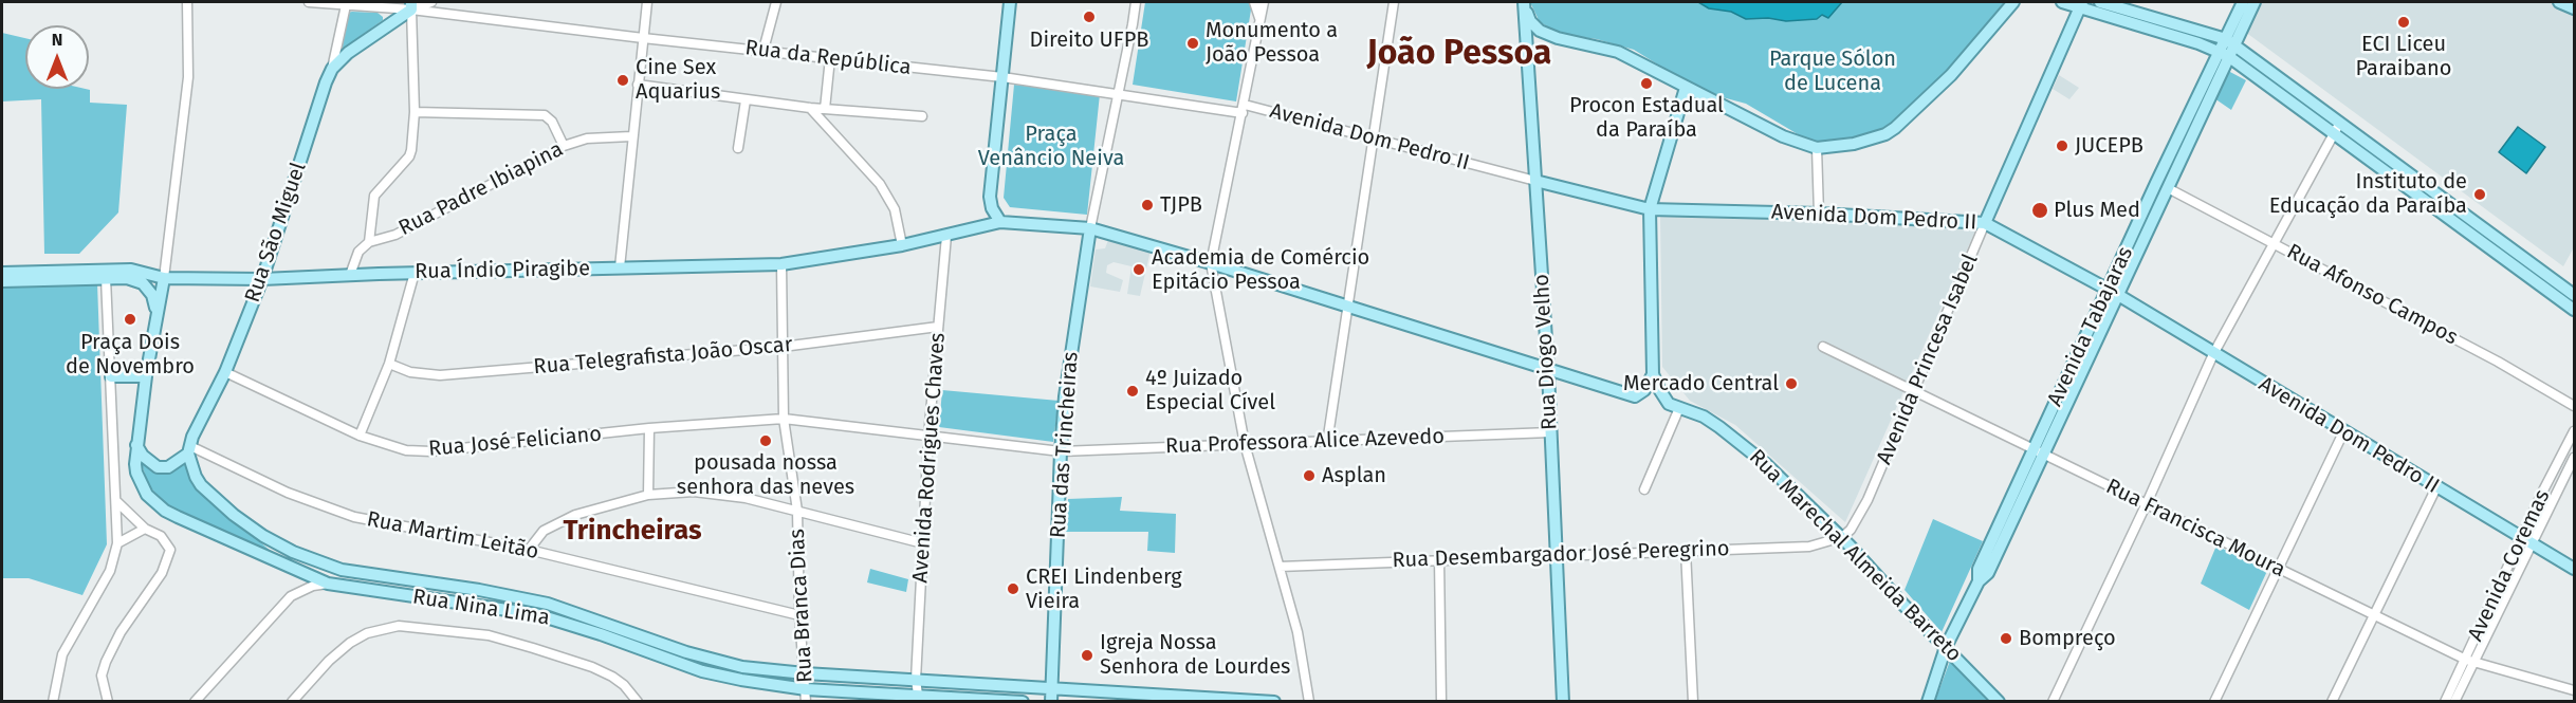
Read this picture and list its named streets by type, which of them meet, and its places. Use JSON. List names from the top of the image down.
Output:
{
  "streets": {
    "main road": [
      "Avenida Dom Pedro II",
      "Rua São Miguel",
      "Rua Índio Piragibe",
      "Avenida Tabajaras",
      "Rua Diogo Velho",
      "Avenida Princesa Isabel",
      "Rua das Trincheiras",
      "Rua Marechal Almeida Barreto",
      "Rua Nina Lima"
    ],
    "street": [
      "Rua da República",
      "Rua Padre Ibiapina",
      "Rua Afonso Campos",
      "Rua Telegrafista João Oscar",
      "Rua José Feliciano",
      "Rua Professora Alice Azevedo",
      "Avenida Rodrigues Chaves",
      "Rua Francisca Moura",
      "Rua Martim Leitão",
      "Rua Desembargador José Peregrino",
      "Avenida Coremas",
      "Rua Branca Dias"
    ]
  },
  "crossings": [
    ["Rua da República", "Avenida Dom Pedro II"],
    ["Rua da República", "Rua São Miguel"],
    ["Avenida Dom Pedro II", "Avenida Tabajaras"],
    ["Avenida Dom Pedro II", "Rua Diogo Velho"],
    ["Avenida Dom Pedro II", "Avenida Princesa Isabel"],
    ["Avenida Dom Pedro II", "Avenida Coremas"],
    ["Rua São Miguel", "Rua Índio Piragibe"],
    ["Rua São Miguel", "Rua José Feliciano"],
    ["Rua São Miguel", "Rua Martim Leitão"],
    ["Rua São Miguel", "Rua Nina Lima"],
    ["Rua Índio Piragibe", "Avenida Rodrigues Chaves"],
    ["Rua Índio Piragibe", "Rua Branca Dias"],
    ["Rua Índio Piragibe", "Rua Nina Lima"],
    ["Rua Afonso Campos", "Avenida Tabajaras"],
    ["Avenida Tabajaras", "Rua Francisca Moura"],
    ["Avenida Tabajaras", "Rua Marechal Almeida Barreto"],
    ["Rua Diogo Velho", "Rua Professora Alice Azevedo"],
    ["Rua Diogo Velho", "Rua Desembargador José Peregrino"],
    ["Rua Telegrafista João Oscar", "Avenida Rodrigues Chaves"],
    ["Rua Telegrafista João Oscar", "Rua Branca Dias"],
    ["Avenida Princesa Isabel", "Rua Francisca Moura"],
    ["Avenida Princesa Isabel", "Rua Desembargador José Peregrino"],
    ["Avenida Princesa Isabel", "Rua Marechal Almeida Barreto"],
    ["Rua José Feliciano", "Rua Professora Alice Azevedo"],
    ["Rua José Feliciano", "Avenida Rodrigues Chaves"],
    ["Rua José Feliciano", "Rua Branca Dias"],
    ["Rua Professora Alice Azevedo", "Rua das Trincheiras"],
    ["Rua Professora Alice Azevedo", "Avenida Rodrigues Chaves"],
    ["Rua das Trincheiras", "Rua Nina Lima"],
    ["Avenida Rodrigues Chaves", "Rua Nina Lima"],
    ["Rua Francisca Moura", "Avenida Coremas"],
    ["Rua Martim Leitão", "Rua Branca Dias"],
    ["Rua Martim Leitão", "Rua Nina Lima"],
    ["Rua Desembargador José Peregrino", "Rua Marechal Almeida Barreto"],
    ["Rua Branca Dias", "Rua Nina Lima"]
  ],
  "districts": ["João Pessoa", "Trincheiras"],
  "parks": ["Parque Sólon de Lucena", "Praça Venâncio Neiva"],
  "places": [
    "Direito UFPB",
    "ECI Liceu Paraibano",
    "Monumento a João Pessoa",
    "Cine Sex Aquarius",
    "Procon Estadual da Paraíba",
    "JUCEPB",
    "Instituto de Educação da Paraíba",
    "TJPB",
    "Plus Med",
    "Academia de Comércio Epitácio Pessoa",
    "Praça Dois de Novembro",
    "Mercado Central",
    "4º Juizado Especial Cível",
    "pousada nossa senhora das neves",
    "Asplan",
    "CREI Lindenberg Vieira",
    "Bompreço",
    "Igreja Nossa Senhora de Lourdes"
  ],
  "north": "top"
}
